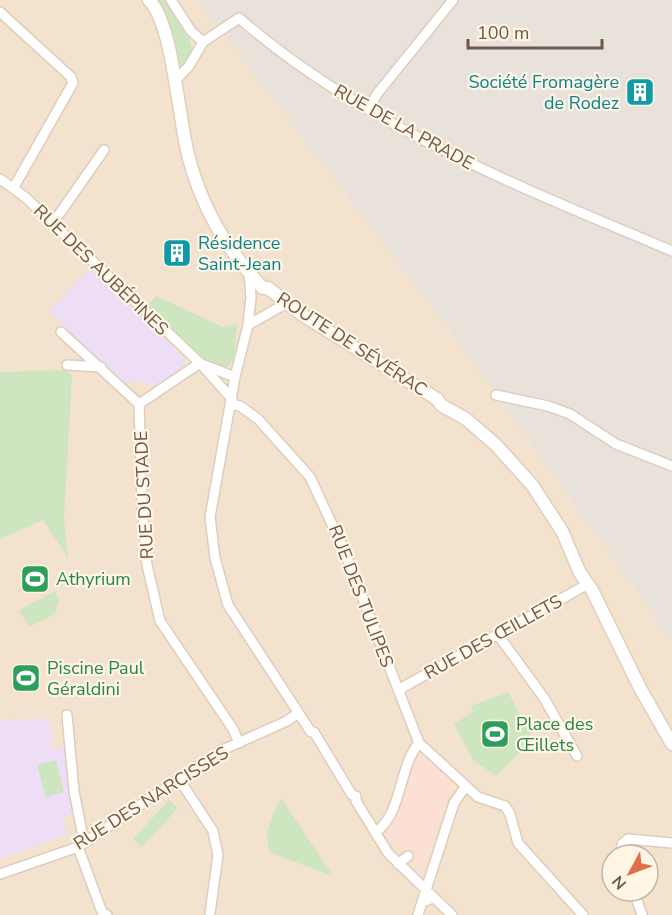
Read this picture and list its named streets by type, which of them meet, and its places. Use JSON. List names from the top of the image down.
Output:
{
  "streets": {
    "main road": ["ROUTE DE SÉVÉRAC"],
    "street": [
      "RUE DE LA PRADE",
      "RUE DES AUBÉPINES",
      "RUE DU STADE",
      "RUE DES TULIPES",
      "RUE DES ŒILLETS",
      "RUE DES NARCISSES"
    ]
  },
  "crossings": [
    ["RUE DES AUBÉPINES", "RUE DU STADE"],
    ["RUE DES AUBÉPINES", "RUE DES TULIPES"],
    ["ROUTE DE SÉVÉRAC", "RUE DES ŒILLETS"],
    ["RUE DU STADE", "RUE DES NARCISSES"],
    ["RUE DES TULIPES", "RUE DES ŒILLETS"]
  ],
  "places": {
    "building": ["Société Fromagère de Rodez", "Résidence Saint-Jean"],
    "sports": ["Athyrium", "Piscine Paul Géraldini", "Place des Œillets"]
  },
  "scale_bar": "100 m",
  "north": "bottom left"
}
